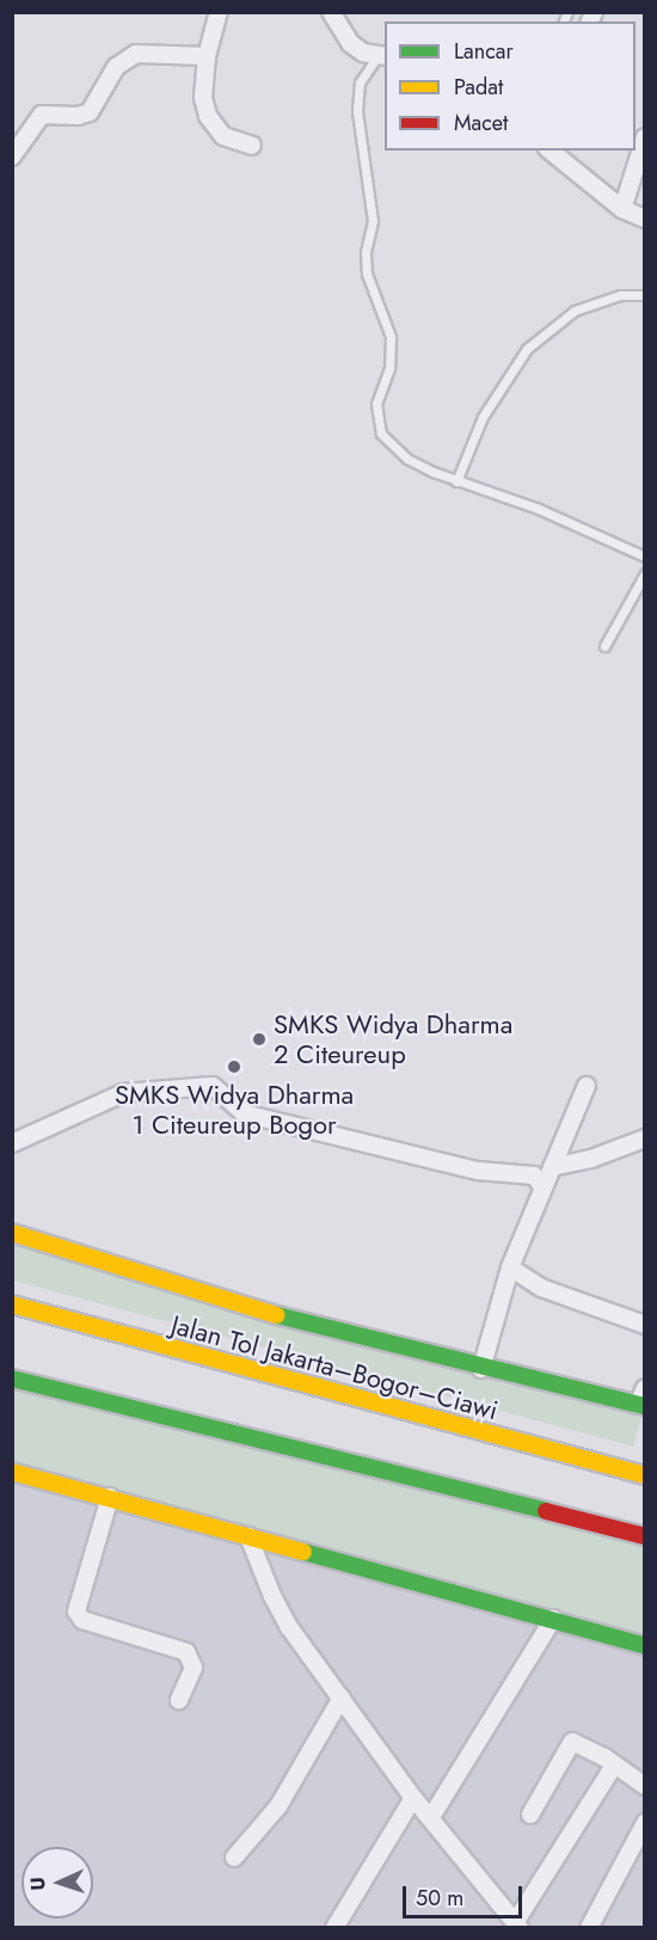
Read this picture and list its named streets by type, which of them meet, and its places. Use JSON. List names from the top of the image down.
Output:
{
  "streets": {
    "main road": ["Jalan Tol Jakarta–Bogor–Ciawi"]
  },
  "places": ["SMKS Widya Dharma 2 Citeureup", "SMKS Widya Dharma 1 Citeureup Bogor"],
  "legend": ["Lancar", "Padat", "Macet"],
  "scale_bar": "50 m",
  "north": "left"
}
